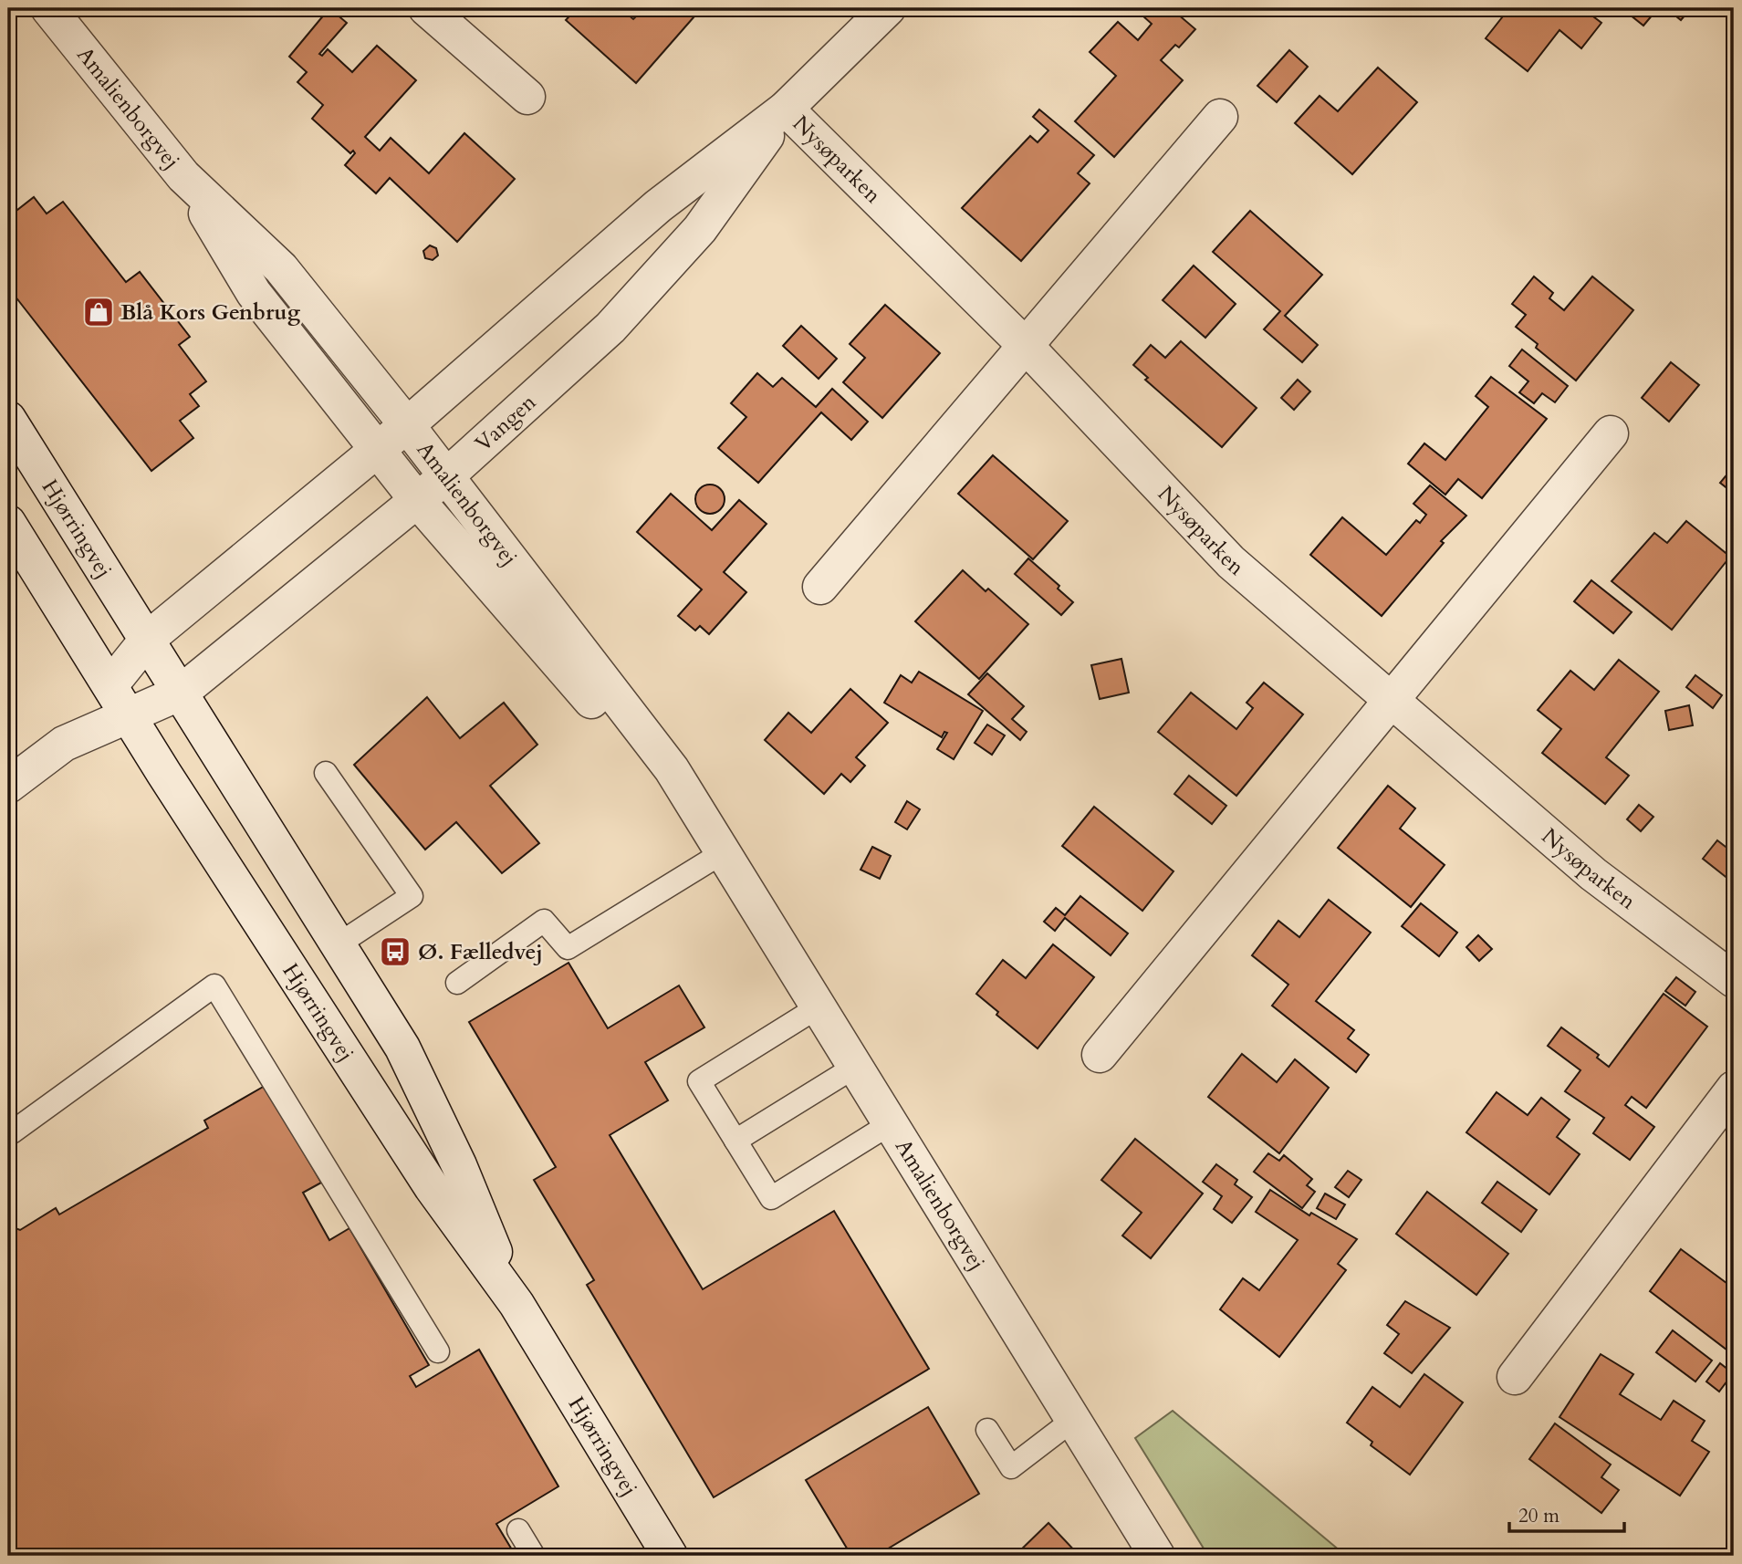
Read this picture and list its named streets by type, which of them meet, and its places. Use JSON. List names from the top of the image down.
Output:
{
  "streets": {
    "street": [
      "Amalienborgvej",
      "Nysøparken",
      "Vangen",
      "Hjørringvej"
    ]
  },
  "crossings": [
    ["Amalienborgvej", "Vangen"],
    ["Nysøparken", "Vangen"],
    ["Vangen", "Hjørringvej"]
  ],
  "places": {
    "shop": ["Blå Kors Genbrug"],
    "bus stop": ["Ø. Fælledvej"]
  },
  "scale_bar": "20 m"
}
